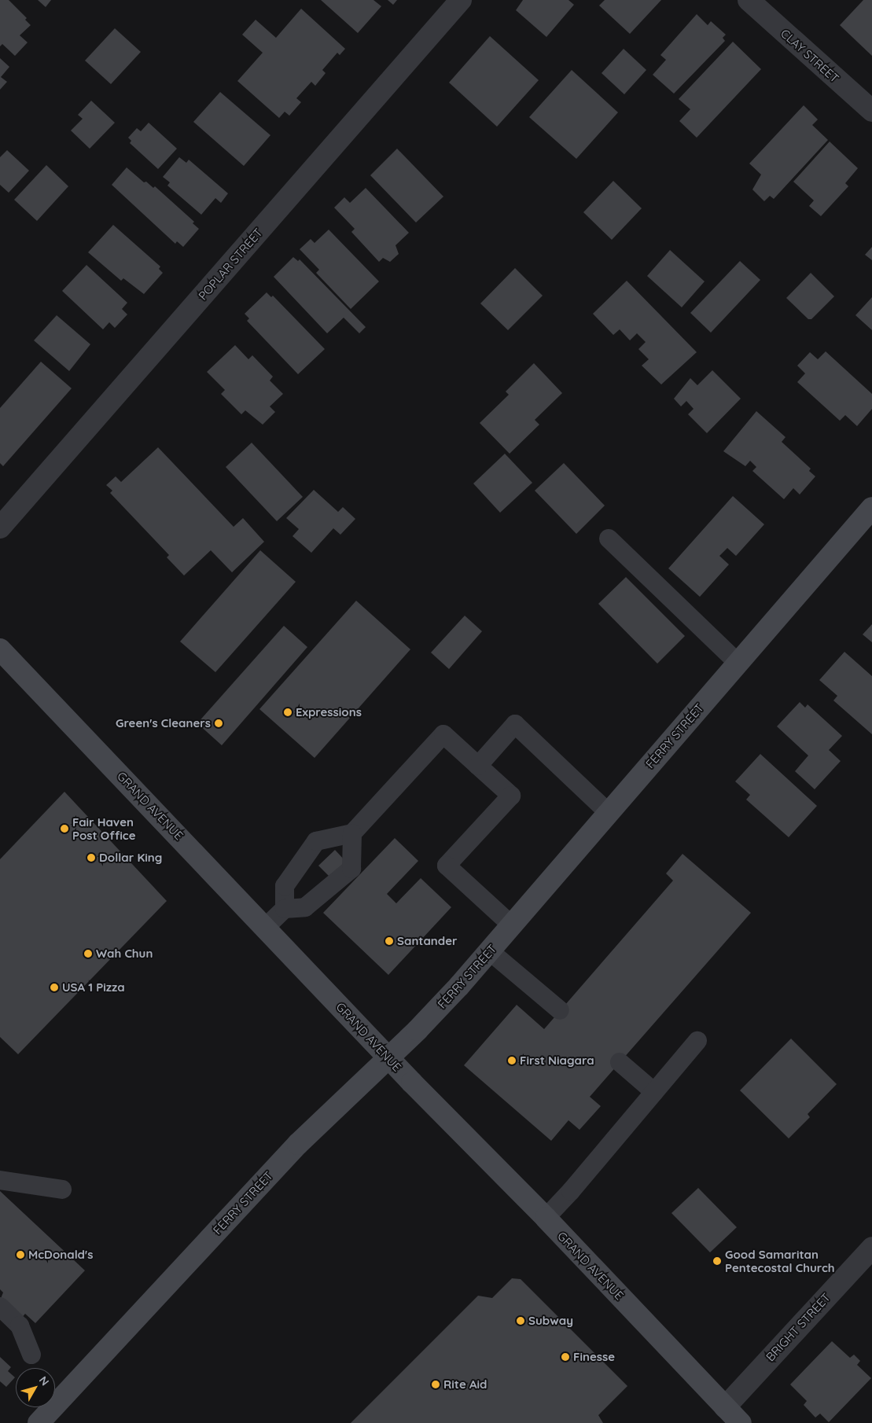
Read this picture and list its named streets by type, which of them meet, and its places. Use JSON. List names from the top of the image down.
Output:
{
  "streets": {
    "main road": ["FERRY STREET", "GRAND AVENUE"],
    "street": ["CLAY STREET", "POPLAR STREET", "BRIGHT STREET"]
  },
  "crossings": [
    ["FERRY STREET", "GRAND AVENUE"],
    ["GRAND AVENUE", "BRIGHT STREET"]
  ],
  "places": [
    "Expressions",
    "Green's Cleaners",
    "Fair Haven Post Office",
    "Dollar King",
    "Santander",
    "Wah Chun",
    "USA 1 Pizza",
    "First Niagara",
    "McDonald's",
    "Good Samaritan Pentecostal Church",
    "Subway",
    "Finesse",
    "Rite Aid"
  ],
  "north": "top right"
}
